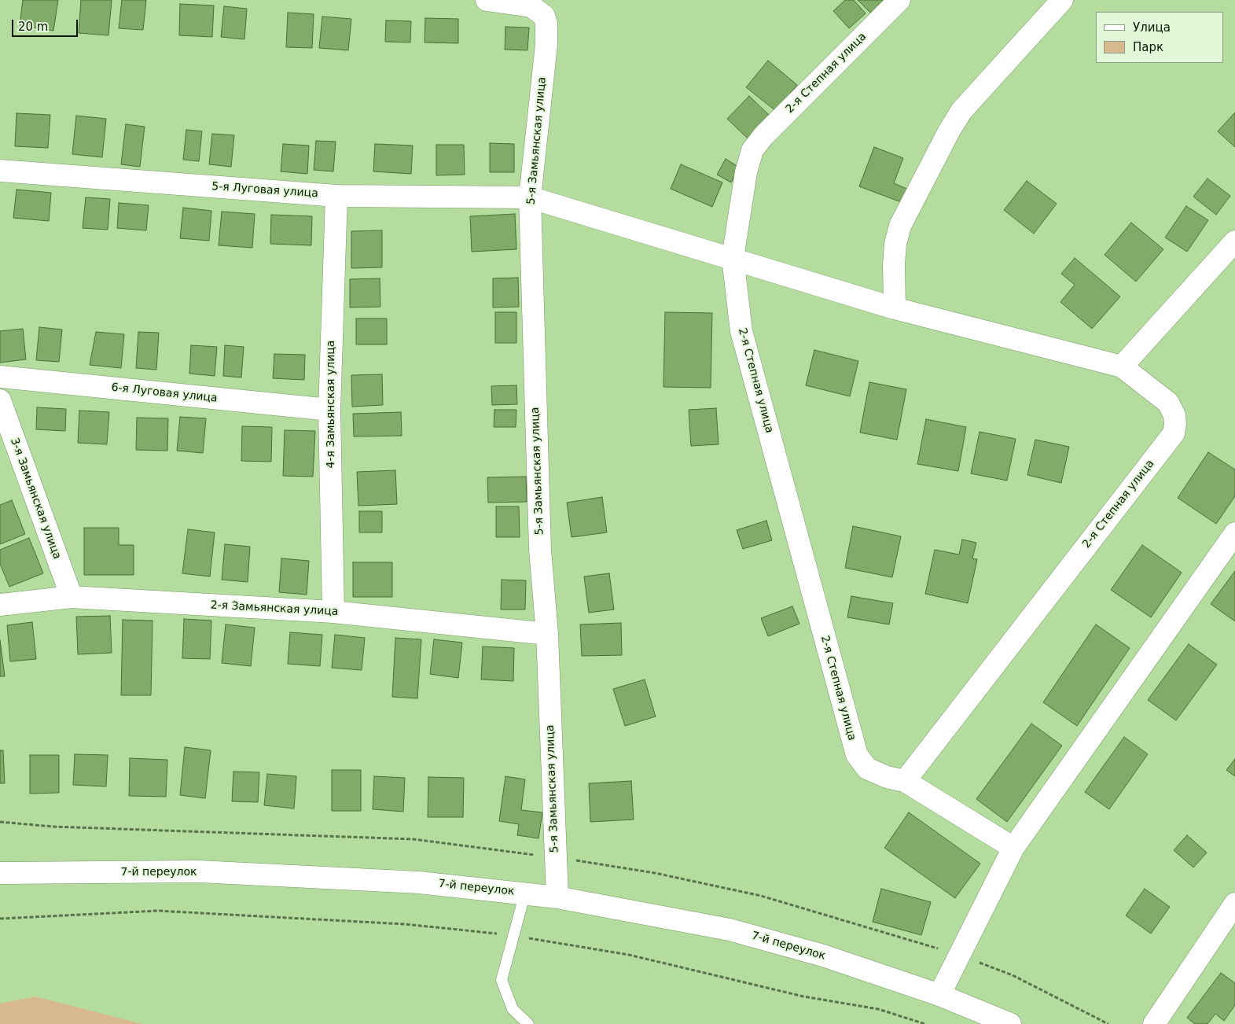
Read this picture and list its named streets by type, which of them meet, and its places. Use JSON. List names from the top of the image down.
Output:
{
  "streets": {
    "street": [
      "2-я Степная улица",
      "5-я Замьянская улица",
      "5-я Луговая улица",
      "6-я Луговая улица",
      "4-я Замьянская улица",
      "3-я Замьянская улица",
      "2-я Замьянская улица",
      "7-й переулок"
    ]
  },
  "crossings": [
    ["2-я Степная улица", "5-я Луговая улица"],
    ["5-я Замьянская улица", "5-я Луговая улица"],
    ["5-я Замьянская улица", "2-я Замьянская улица"],
    ["5-я Замьянская улица", "7-й переулок"],
    ["5-я Луговая улица", "4-я Замьянская улица"],
    ["6-я Луговая улица", "4-я Замьянская улица"],
    ["4-я Замьянская улица", "2-я Замьянская улица"],
    ["3-я Замьянская улица", "2-я Замьянская улица"]
  ],
  "legend": ["Улица", "Парк"],
  "scale_bar": "20 m"
}
